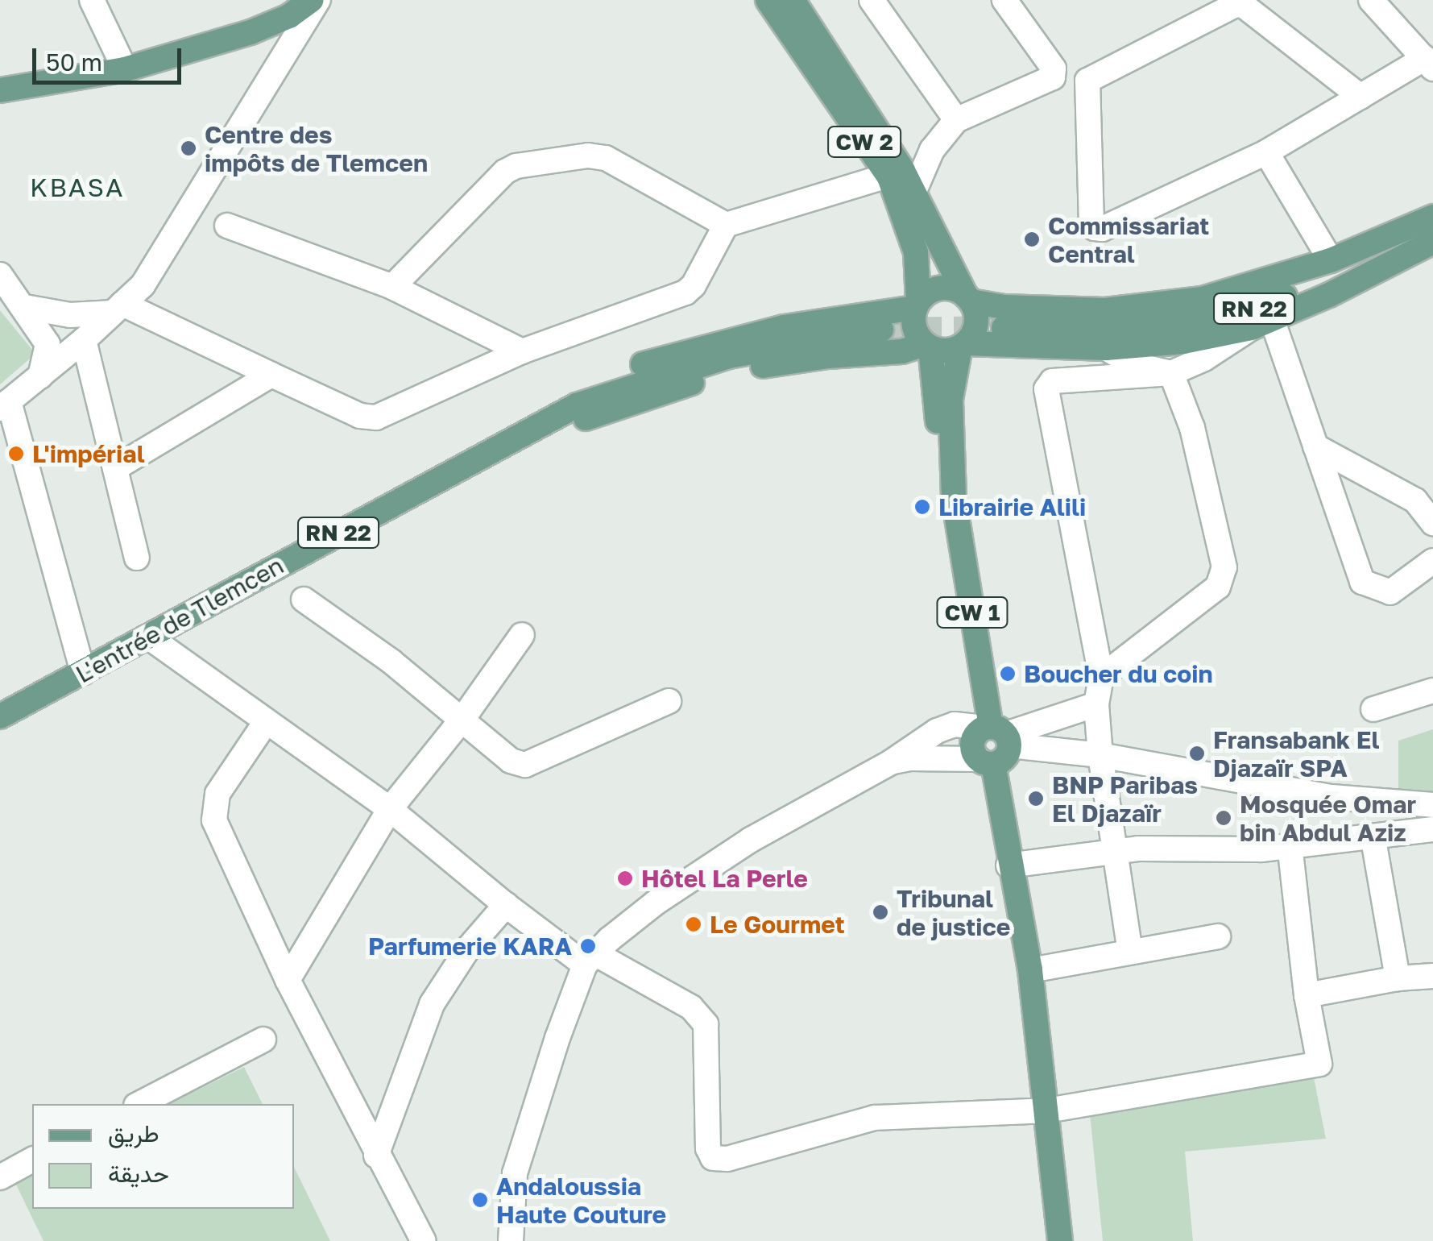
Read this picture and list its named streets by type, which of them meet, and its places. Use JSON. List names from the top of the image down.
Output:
{
  "streets": {
    "main road": [
      "CW 2",
      "RN 22",
      "CW 1",
      "L'entrée de Tlemcen"
    ]
  },
  "crossings": [
    ["CW 2", "CW 1"],
    ["CW 2", "L'entrée de Tlemcen"],
    ["CW 1", "L'entrée de Tlemcen"]
  ],
  "districts": ["KBASA"],
  "places": [
    "Centre des impôts de Tlemcen",
    "Commissariat Central",
    "L'impérial",
    "Librairie Alili",
    "Boucher du coin",
    "Fransabank El Djazaïr SPA",
    "BNP Paribas El Djazaïr",
    "Mosquée Omar bin Abdul Aziz",
    "Hôtel La Perle",
    "Tribunal de justice",
    "Le Gourmet",
    "Parfumerie KARA",
    "Andaloussia Haute Couture"
  ],
  "legend": ["طريق", "حديقة"],
  "scale_bar": "50 m"
}
